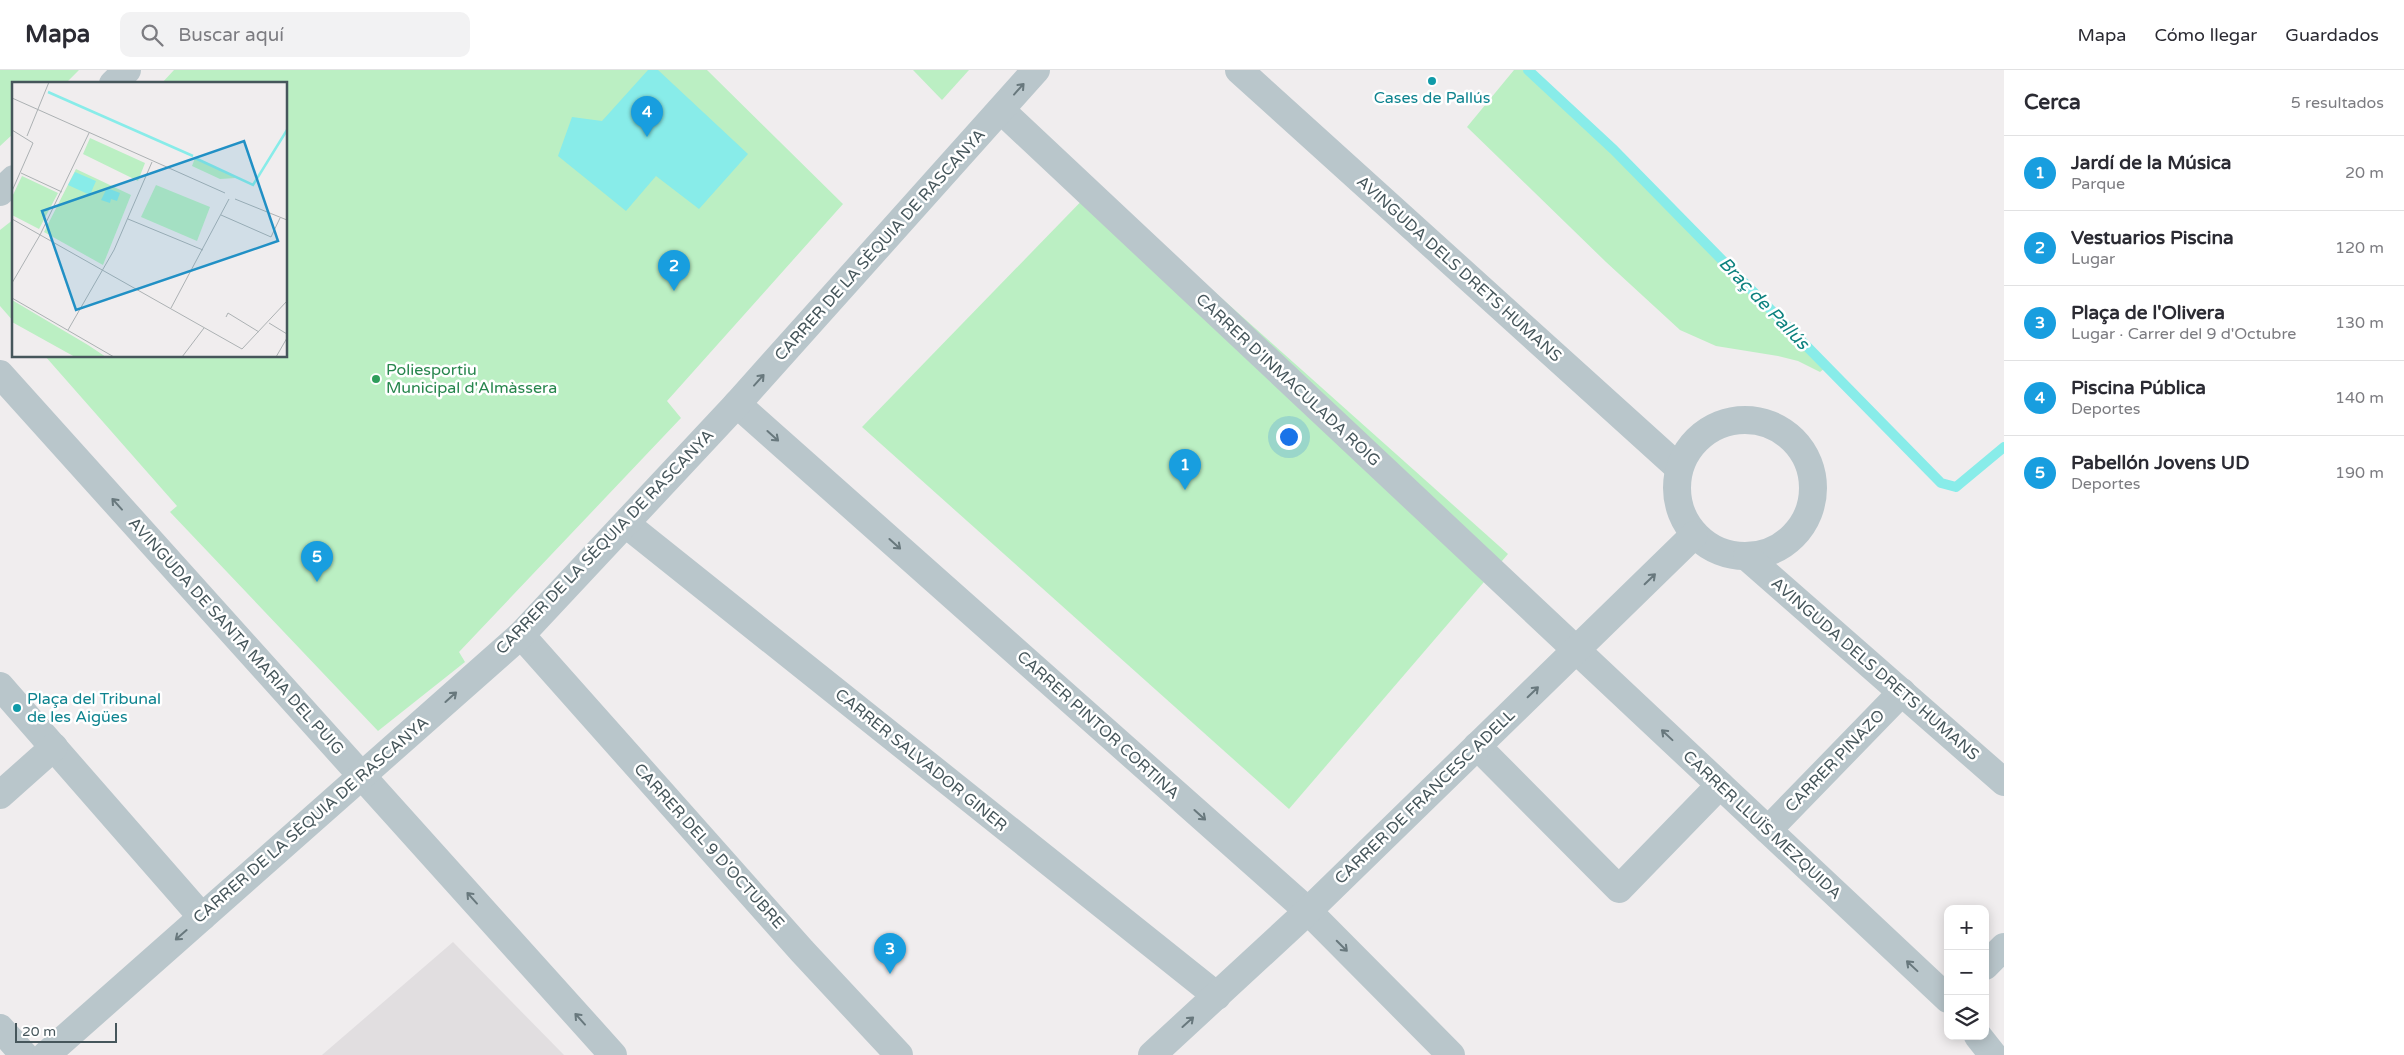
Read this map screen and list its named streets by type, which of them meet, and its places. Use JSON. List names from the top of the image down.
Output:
{
  "streets": {
    "street": [
      "CARRER DE LA SÈQUIA DE RASCANYA",
      "AVINGUDA DELS DRETS HUMANS",
      "CARRER D'INMACULADA ROIG",
      "AVINGUDA DE SANTA MARIA DEL PUIG",
      "CARRER PINTOR CORTINA",
      "CARRER SALVADOR GINER",
      "CARRER PINAZO",
      "CARRER DE FRANCESC ADELL",
      "CARRER LLUÏS MEZQUIDA",
      "CARRER DEL 9 D'OCTUBRE"
    ]
  },
  "crossings": [
    ["CARRER DE LA SÈQUIA DE RASCANYA", "CARRER D'INMACULADA ROIG"],
    ["CARRER DE LA SÈQUIA DE RASCANYA", "AVINGUDA DE SANTA MARIA DEL PUIG"],
    ["CARRER DE LA SÈQUIA DE RASCANYA", "CARRER PINTOR CORTINA"],
    ["CARRER DE LA SÈQUIA DE RASCANYA", "CARRER SALVADOR GINER"],
    ["CARRER DE LA SÈQUIA DE RASCANYA", "CARRER DEL 9 D'OCTUBRE"],
    ["AVINGUDA DELS DRETS HUMANS", "CARRER PINAZO"],
    ["AVINGUDA DELS DRETS HUMANS", "CARRER DE FRANCESC ADELL"],
    ["CARRER D'INMACULADA ROIG", "CARRER DE FRANCESC ADELL"],
    ["CARRER D'INMACULADA ROIG", "CARRER LLUÏS MEZQUIDA"],
    ["CARRER PINTOR CORTINA", "CARRER DE FRANCESC ADELL"],
    ["CARRER SALVADOR GINER", "CARRER DE FRANCESC ADELL"],
    ["CARRER PINAZO", "CARRER LLUÏS MEZQUIDA"],
    ["CARRER DE FRANCESC ADELL", "CARRER LLUÏS MEZQUIDA"]
  ],
  "one_way": ["CARRER PINTOR CORTINA", "CARRER DE FRANCESC ADELL", "CARRER LLUÏS MEZQUIDA"],
  "water": ["Braç de Pallús"],
  "places": ["Cases de Pallús", "Poliesportiu Municipal d'Almàssera", "Plaça del Tribunal de les Aigües"],
  "scale_bar": "20 m",
  "page": {
    "header": "Mapa",
    "search": "Buscar aquí",
    "nav": ["Mapa", "Cómo llegar", "Guardados"],
    "heading": ["Cerca", "5 resultados"],
    "pins": [
      "4",
      "2",
      "1",
      "5",
      "3"
    ],
    "list": [
      {
        "mark": "1",
        "name": "Jardí de la Música",
        "note": "Parque",
        "value": "20 m"
      },
      {
        "mark": "2",
        "name": "Vestuarios Piscina",
        "note": "Lugar",
        "value": "120 m"
      },
      {
        "mark": "3",
        "name": "Plaça de l'Olivera",
        "note": "Lugar · Carrer del 9 d'Octubre",
        "value": "130 m"
      },
      {
        "mark": "4",
        "name": "Piscina Pública",
        "note": "Deportes",
        "value": "140 m"
      },
      {
        "mark": "5",
        "name": "Pabellón Jovens UD",
        "note": "Deportes",
        "value": "190 m"
      }
    ],
    "map_buttons": ["+", "−"],
    "scale": "20 m"
  }
}
